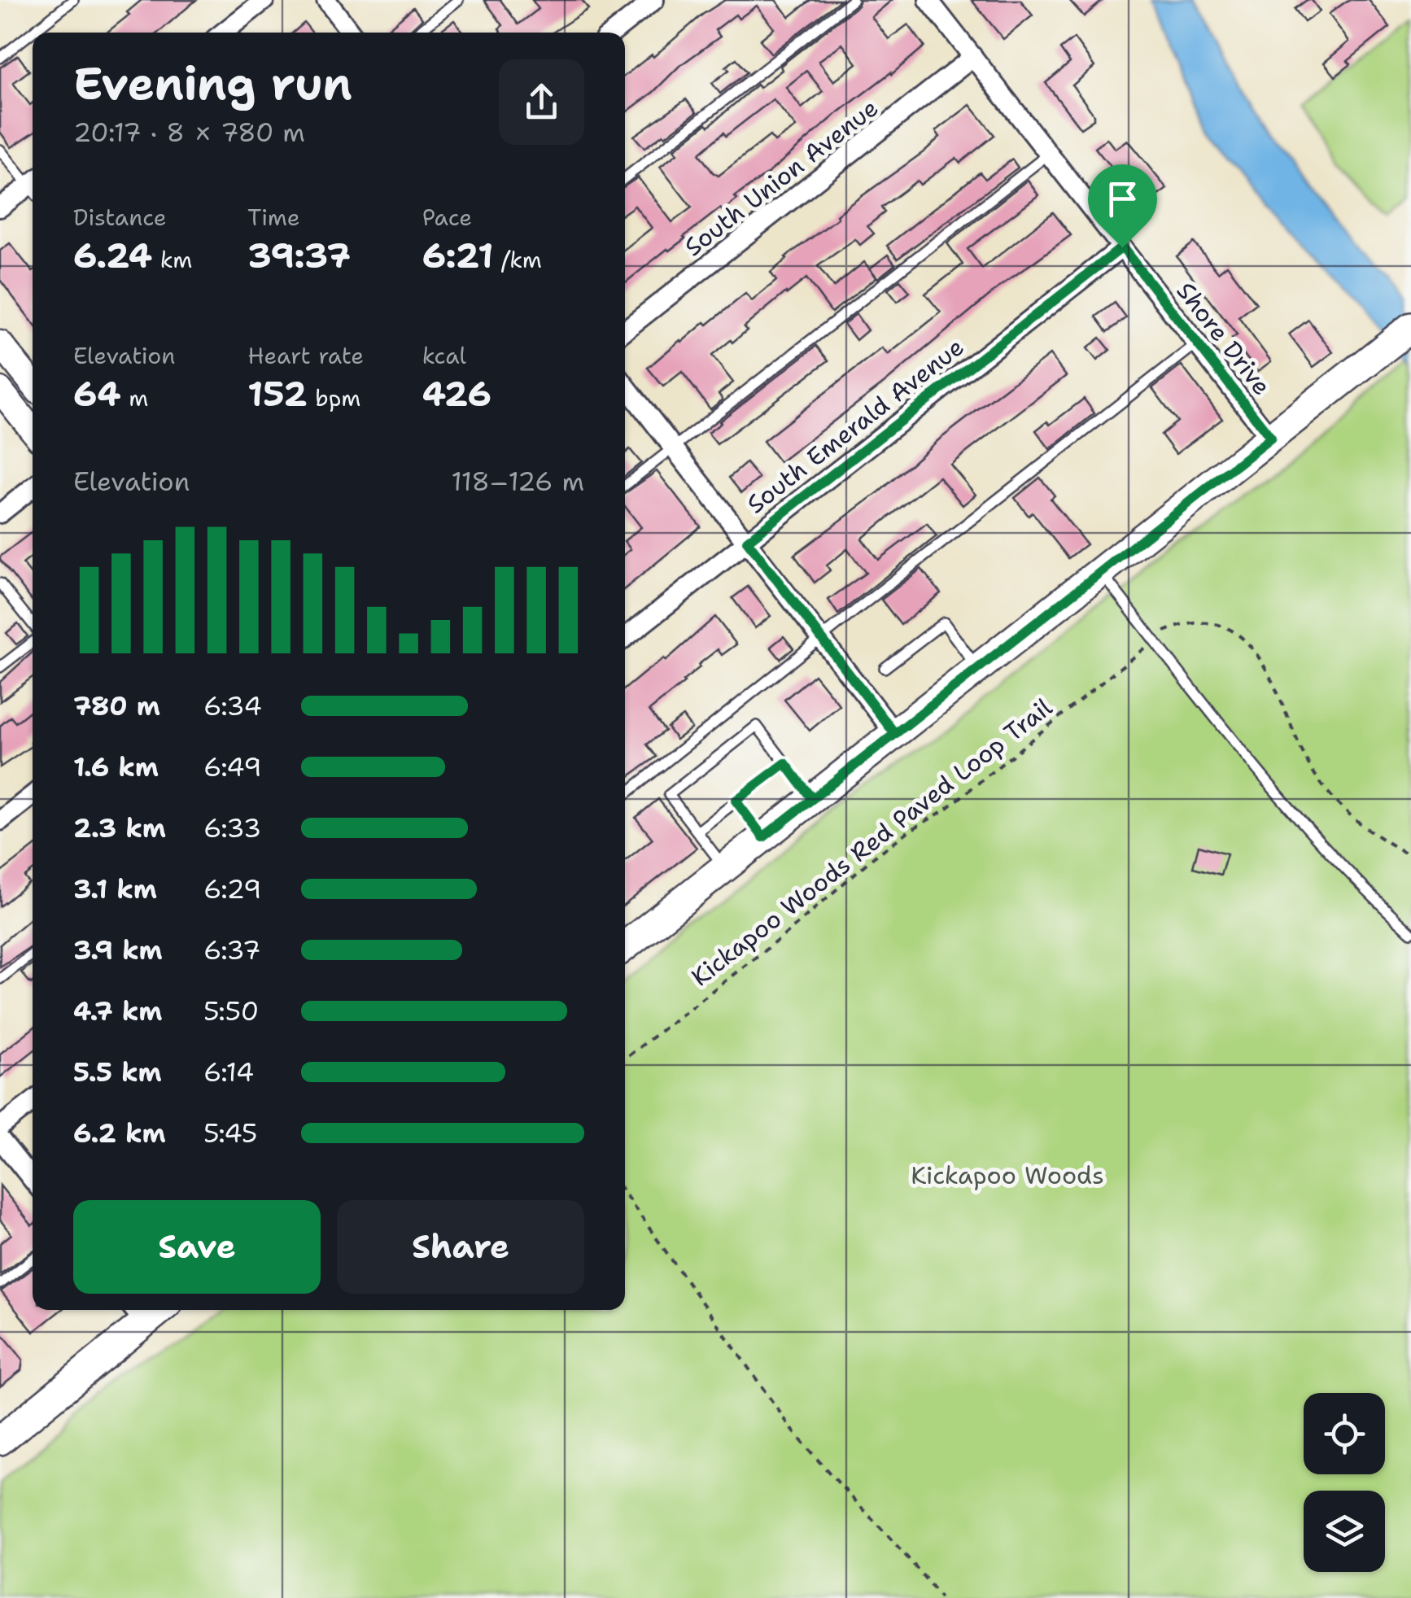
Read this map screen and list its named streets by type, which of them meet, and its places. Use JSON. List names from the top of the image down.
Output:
{
  "streets": {
    "street": ["South Union Avenue", "Shore Drive", "South Emerald Avenue"],
    "path": ["Kickapoo Woods Red Paved Loop Trail"]
  },
  "crossings": [
    ["South Union Avenue", "Shore Drive"],
    ["Shore Drive", "South Emerald Avenue"]
  ],
  "parks": ["Kickapoo Woods"],
  "page": {
    "heading": ["Evening run", "20:17 · 8 × 780 m"],
    "stats": [
      ["Distance", "6.24 km"],
      ["Time", "39:37"],
      ["Pace", "6:21 /km"],
      ["Elevation", "64 m"],
      ["Heart rate", "152 bpm"],
      ["kcal", "426"]
    ],
    "chart": ["Elevation", "118–126 m"],
    "list": [
      {
        "name": "780 m",
        "note": "6:34"
      },
      {
        "name": "1.6 km",
        "note": "6:49"
      },
      {
        "name": "2.3 km",
        "note": "6:33"
      },
      {
        "name": "3.1 km",
        "note": "6:29"
      },
      {
        "name": "3.9 km",
        "note": "6:37"
      },
      {
        "name": "4.7 km",
        "note": "5:50"
      },
      {
        "name": "5.5 km",
        "note": "6:14"
      },
      {
        "name": "6.2 km",
        "note": "5:45"
      }
    ],
    "buttons": ["Save", "Share"]
  }
}
